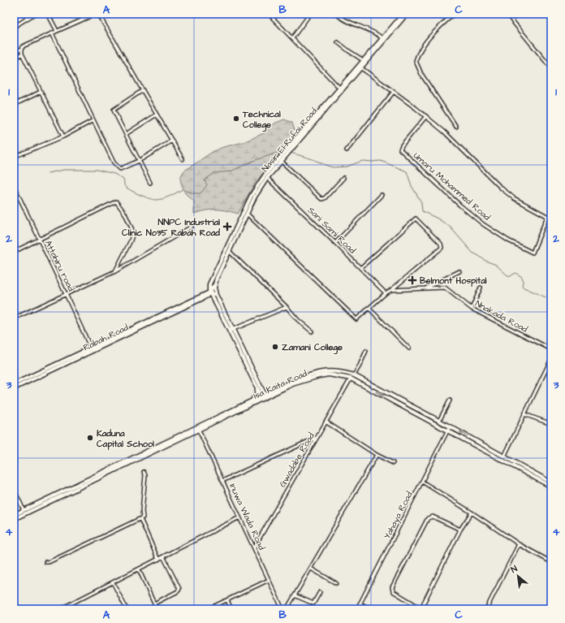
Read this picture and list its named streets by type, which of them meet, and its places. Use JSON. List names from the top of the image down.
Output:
{
  "streets": {
    "main road": ["Nasir El-Rufai Road", "Rabah Road", "Isa Kaita Road"],
    "street": [
      "Umaru Mohammed Road",
      "Sani Sami Road",
      "Attahiru road",
      "Nnakada Road",
      "Gwadabe Road",
      "Yahaya Road",
      "Inuwa Wada Road"
    ]
  },
  "crossings": [
    ["Nasir El-Rufai Road", "Sani Sami Road"],
    ["Nasir El-Rufai Road", "Rabah Road"],
    ["Attahiru road", "Rabah Road"],
    ["Isa Kaita Road", "Gwadabe Road"],
    ["Isa Kaita Road", "Yahaya Road"],
    ["Isa Kaita Road", "Inuwa Wada Road"],
    ["Gwadabe Road", "Inuwa Wada Road"]
  ],
  "places": {
    "other": ["Technical College", "Zamani College", "Kaduna Capital School"],
    "health": ["NNPC Industrial Clinic No35 Rabah Road", "Belmont Hospital"]
  },
  "north": "top left",
  "grid": {
    "columns": ["A", "B", "C"],
    "rows": [
      "1",
      "2",
      "3",
      "4"
    ]
  }
}
